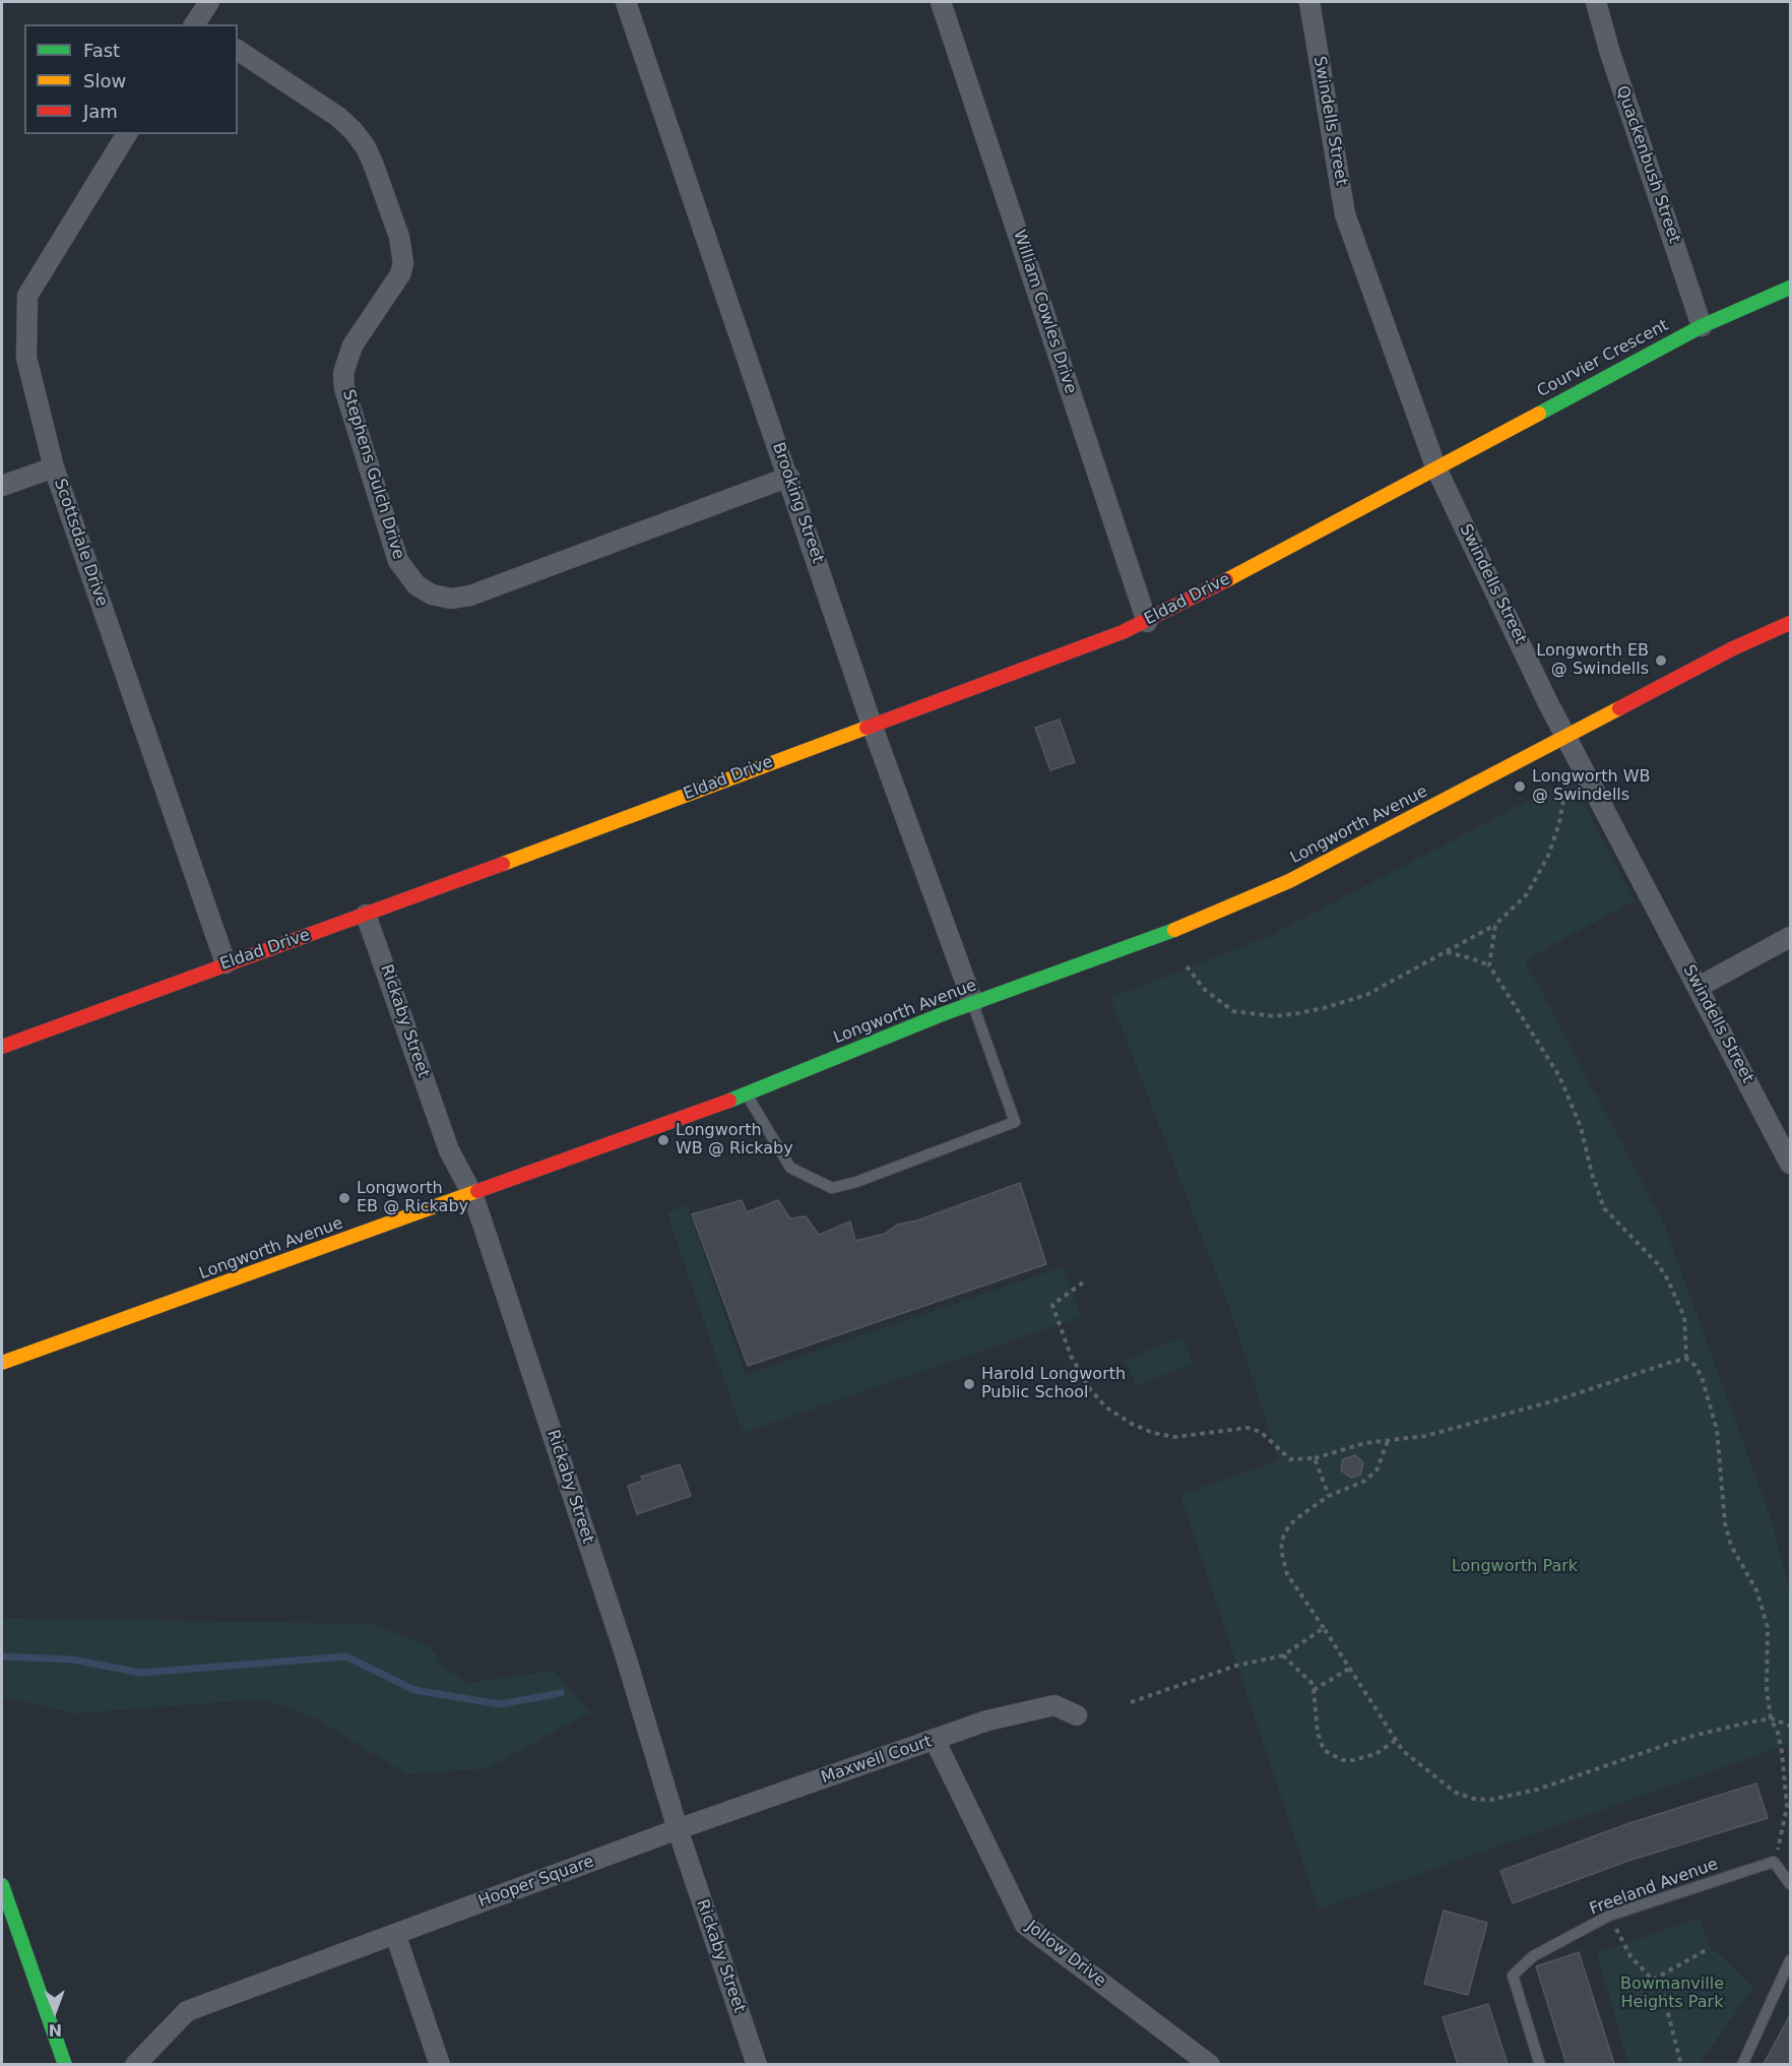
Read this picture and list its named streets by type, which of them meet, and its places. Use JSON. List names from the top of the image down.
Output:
{
  "streets": {
    "street": [
      "Swindells Street",
      "Quackenbush Street",
      "William Cowles Drive",
      "Courvier Crescent",
      "Stephens Gulch Drive",
      "Brooking Street",
      "Scottsdale Drive",
      "Eldad Drive",
      "Longworth Avenue",
      "Rickaby Street",
      "Maxwell Court",
      "Hooper Square",
      "Jollow Drive"
    ],
    "lane": ["Freeland Avenue"]
  },
  "crossings": [
    ["Swindells Street", "Courvier Crescent"],
    ["Swindells Street", "Eldad Drive"],
    ["Swindells Street", "Longworth Avenue"],
    ["Quackenbush Street", "Courvier Crescent"],
    ["William Cowles Drive", "Eldad Drive"],
    ["Courvier Crescent", "Eldad Drive"],
    ["Stephens Gulch Drive", "Brooking Street"],
    ["Brooking Street", "Eldad Drive"],
    ["Brooking Street", "Longworth Avenue"],
    ["Scottsdale Drive", "Eldad Drive"],
    ["Eldad Drive", "Rickaby Street"],
    ["Longworth Avenue", "Rickaby Street"],
    ["Rickaby Street", "Maxwell Court"],
    ["Rickaby Street", "Hooper Square"],
    ["Maxwell Court", "Hooper Square"],
    ["Maxwell Court", "Jollow Drive"]
  ],
  "parks": ["Longworth Park", "Bowmanville Heights Park"],
  "places": [
    "Longworth EB @ Swindells",
    "Longworth WB @ Swindells",
    "Longworth WB @ Rickaby",
    "Longworth EB @ Rickaby",
    "Harold Longworth Public School"
  ],
  "legend": ["Fast", "Slow", "Jam"],
  "north": "bottom"
}
